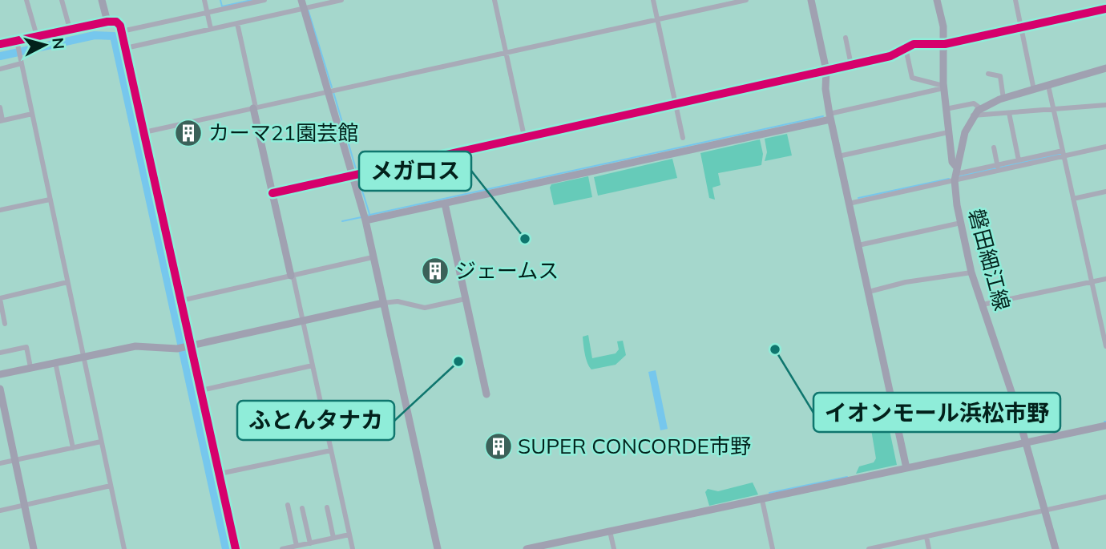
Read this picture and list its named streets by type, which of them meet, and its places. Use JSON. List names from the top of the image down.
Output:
{
  "streets": {
    "street": ["磐田細江線"]
  },
  "places": {
    "building": ["カーマ21園芸館", "ジェームス", "SUPER CONCORDE市野"],
    "other": ["メガロス", "イオンモール浜松市野", "ふとんタナカ"]
  },
  "north": "right"
}
